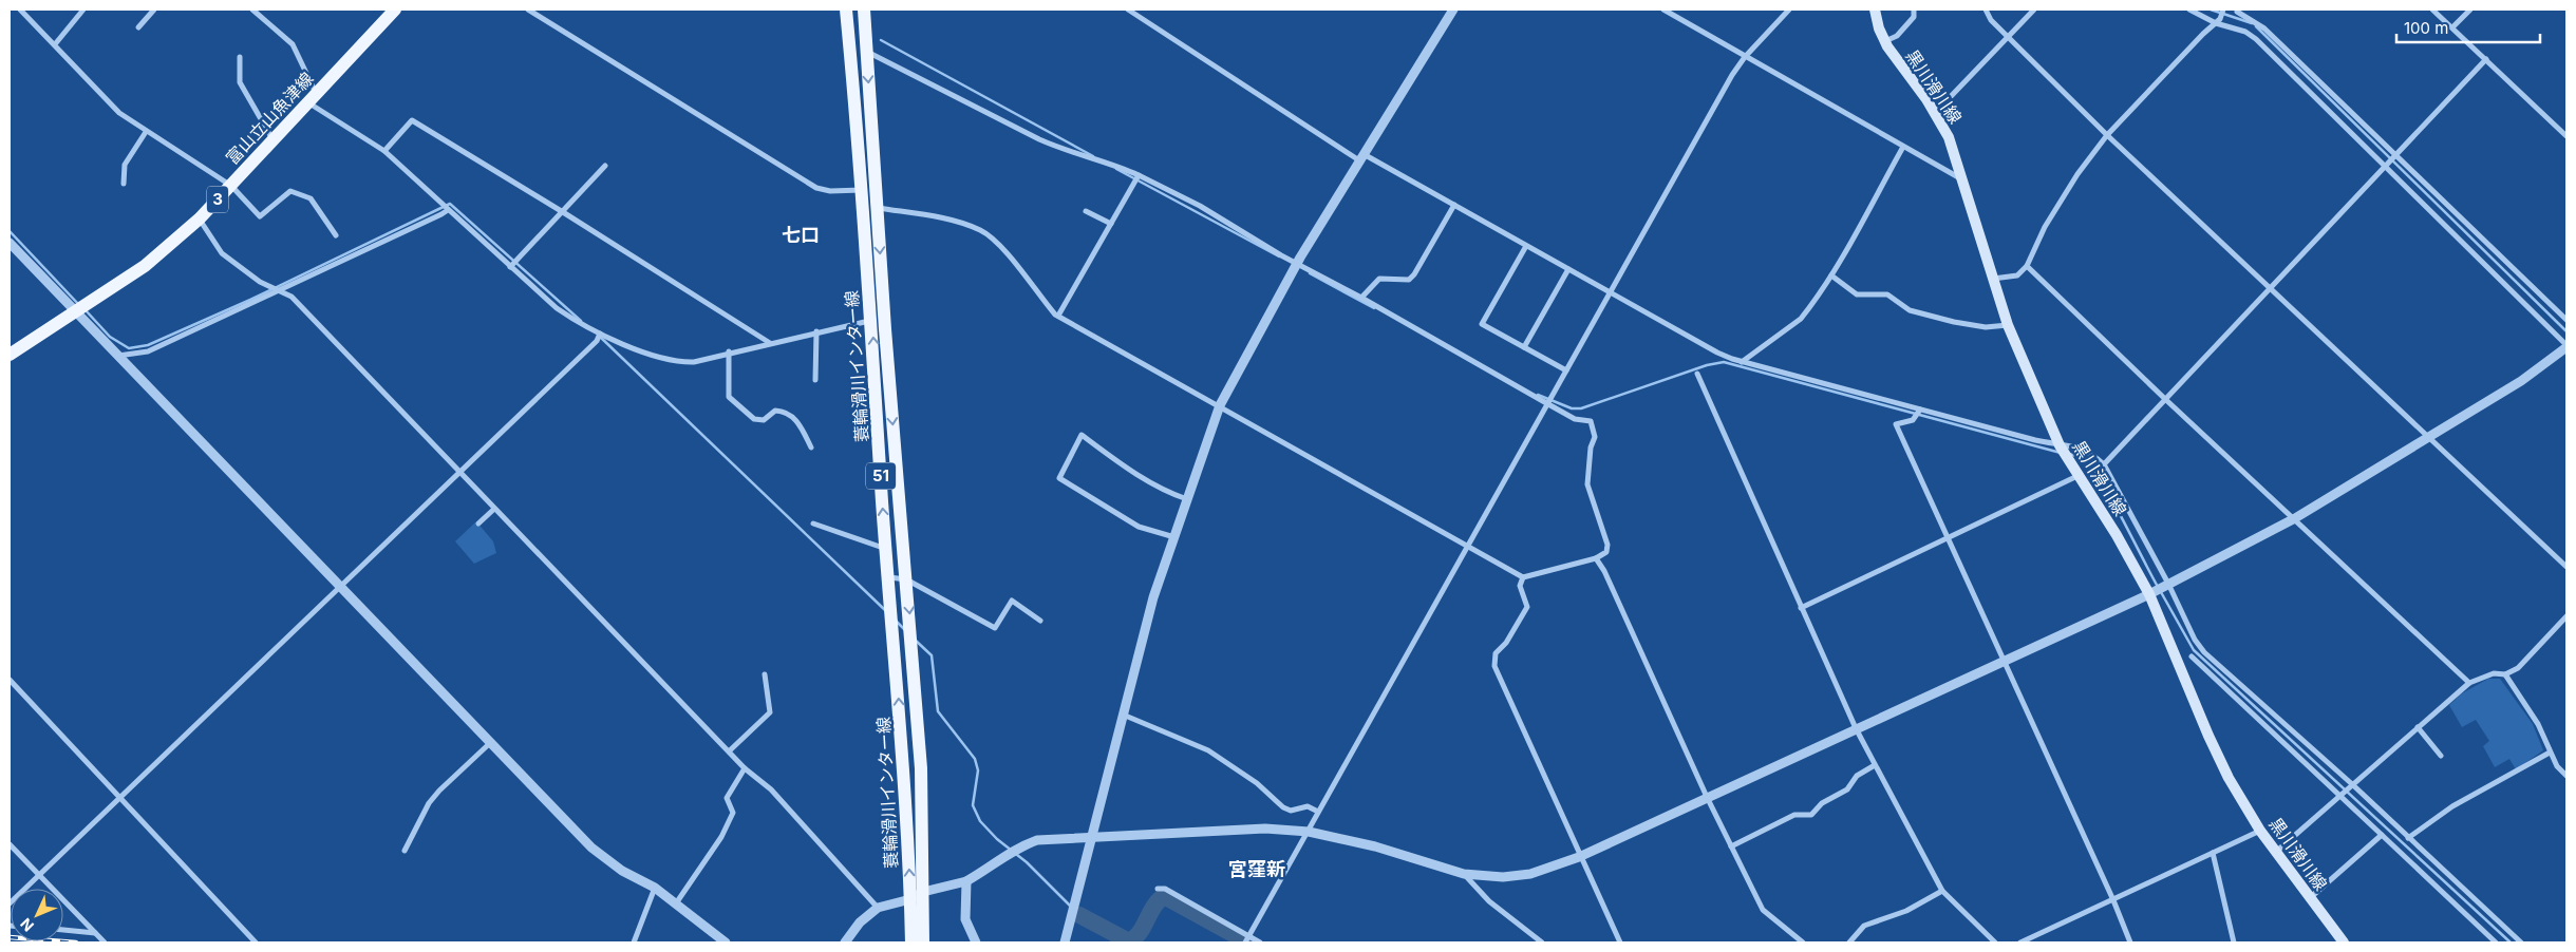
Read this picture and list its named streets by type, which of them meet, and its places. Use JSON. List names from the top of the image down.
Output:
{
  "streets": {
    "main road": [
      "黒川滑川線",
      "富山立山魚津線",
      "3",
      "蓑輪滑川インター線",
      "51"
    ]
  },
  "districts": ["七口", "宮窪新"],
  "scale_bar": "100 m",
  "north": "bottom left"
}
